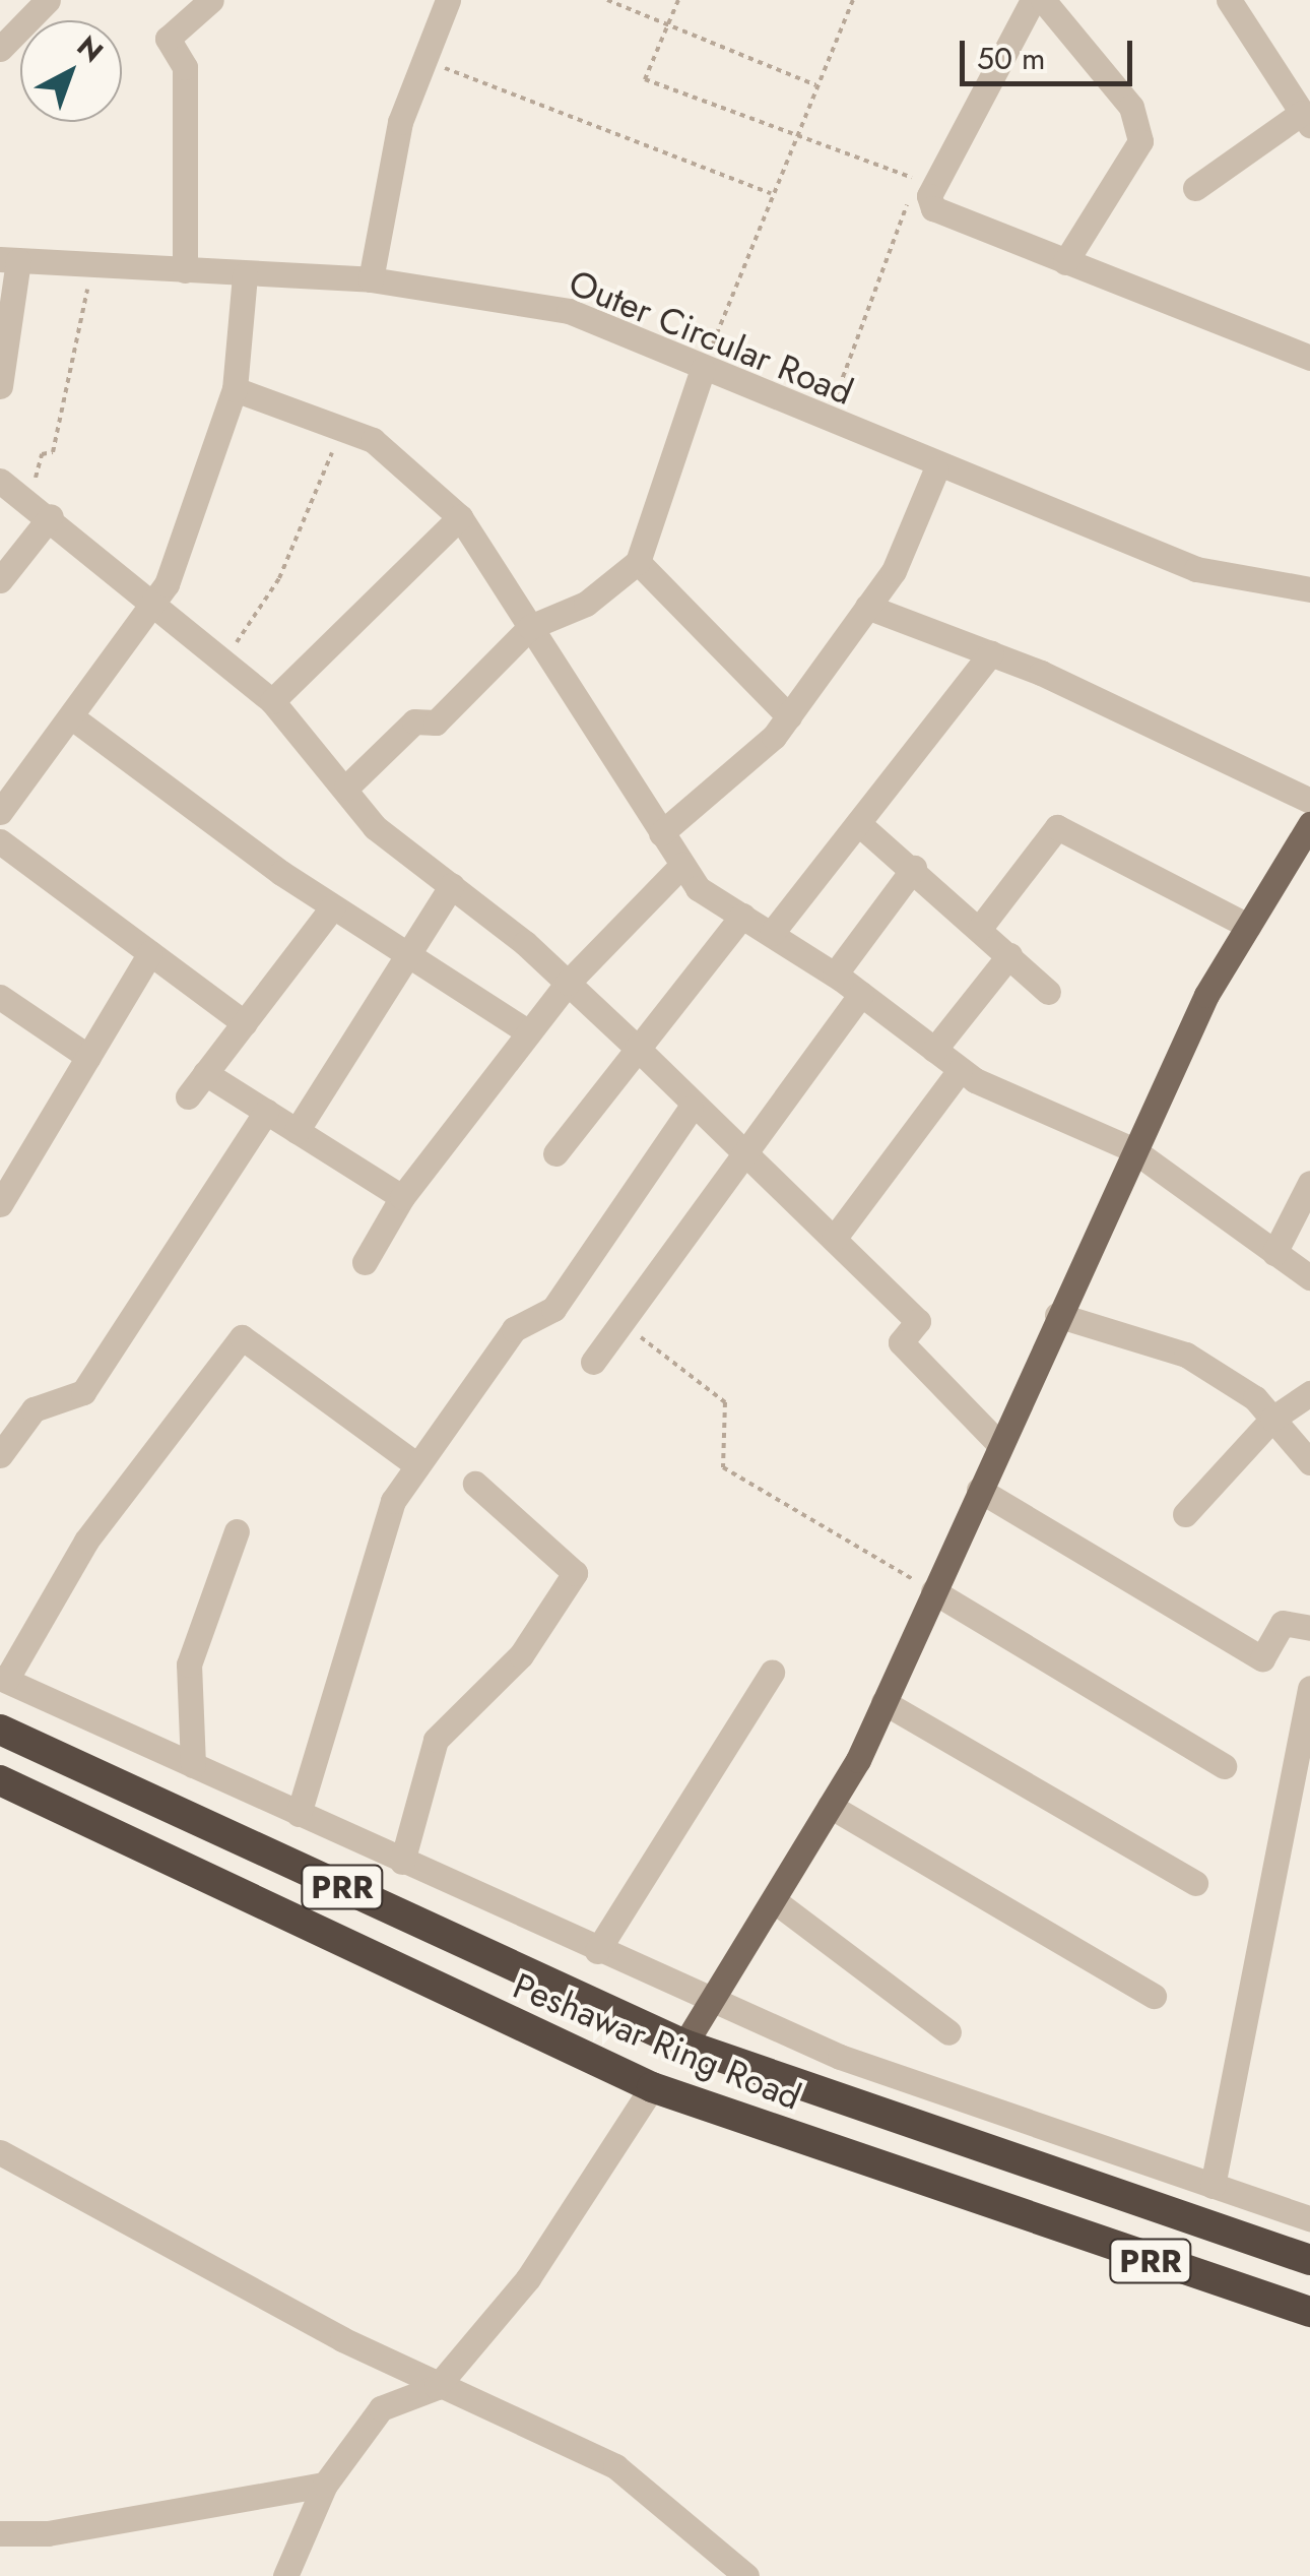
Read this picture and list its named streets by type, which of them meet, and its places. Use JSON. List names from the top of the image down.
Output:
{
  "streets": {
    "highway": ["PRR", "Peshawar Ring Road"],
    "street": ["Outer Circular Road"]
  },
  "scale_bar": "50 m",
  "north": "top right"
}
